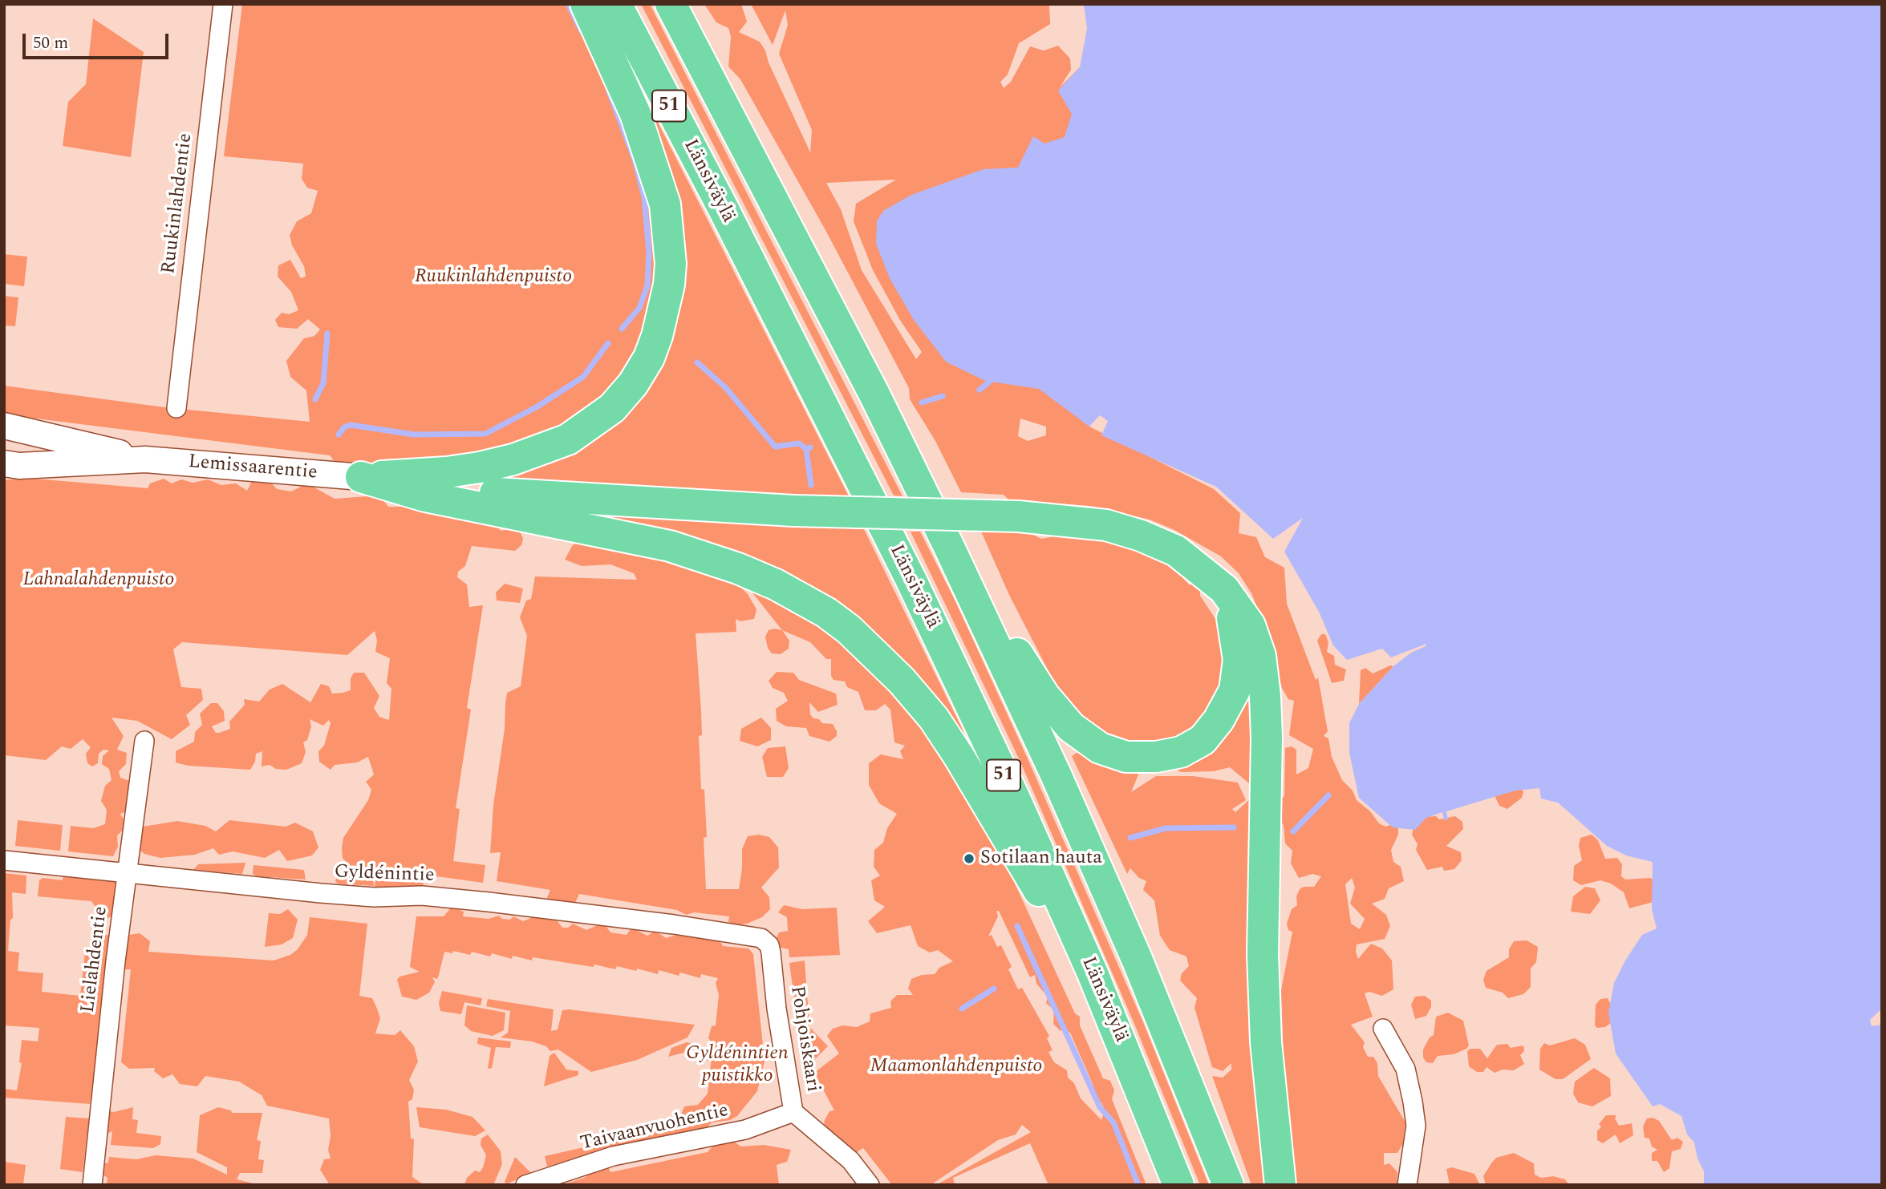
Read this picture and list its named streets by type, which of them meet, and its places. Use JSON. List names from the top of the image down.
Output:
{
  "streets": {
    "highway": ["51", "Länsiväylä"],
    "main road": ["Lemissaarentie"],
    "street": [
      "Ruukinlahdentie",
      "Gyldénintie",
      "Lielahdentie",
      "Pohjoiskaari",
      "Taivaanvuohentie"
    ]
  },
  "crossings": [
    ["Gyldénintie", "Lielahdentie"],
    ["Gyldénintie", "Pohjoiskaari"],
    ["Pohjoiskaari", "Taivaanvuohentie"]
  ],
  "parks": [
    "Ruukinlahdenpuisto",
    "Lahnalahdenpuisto",
    "Gyldénintien puistikko",
    "Maamonlahdenpuisto"
  ],
  "places": ["Sotilaan hauta"],
  "scale_bar": "50 m"
}
